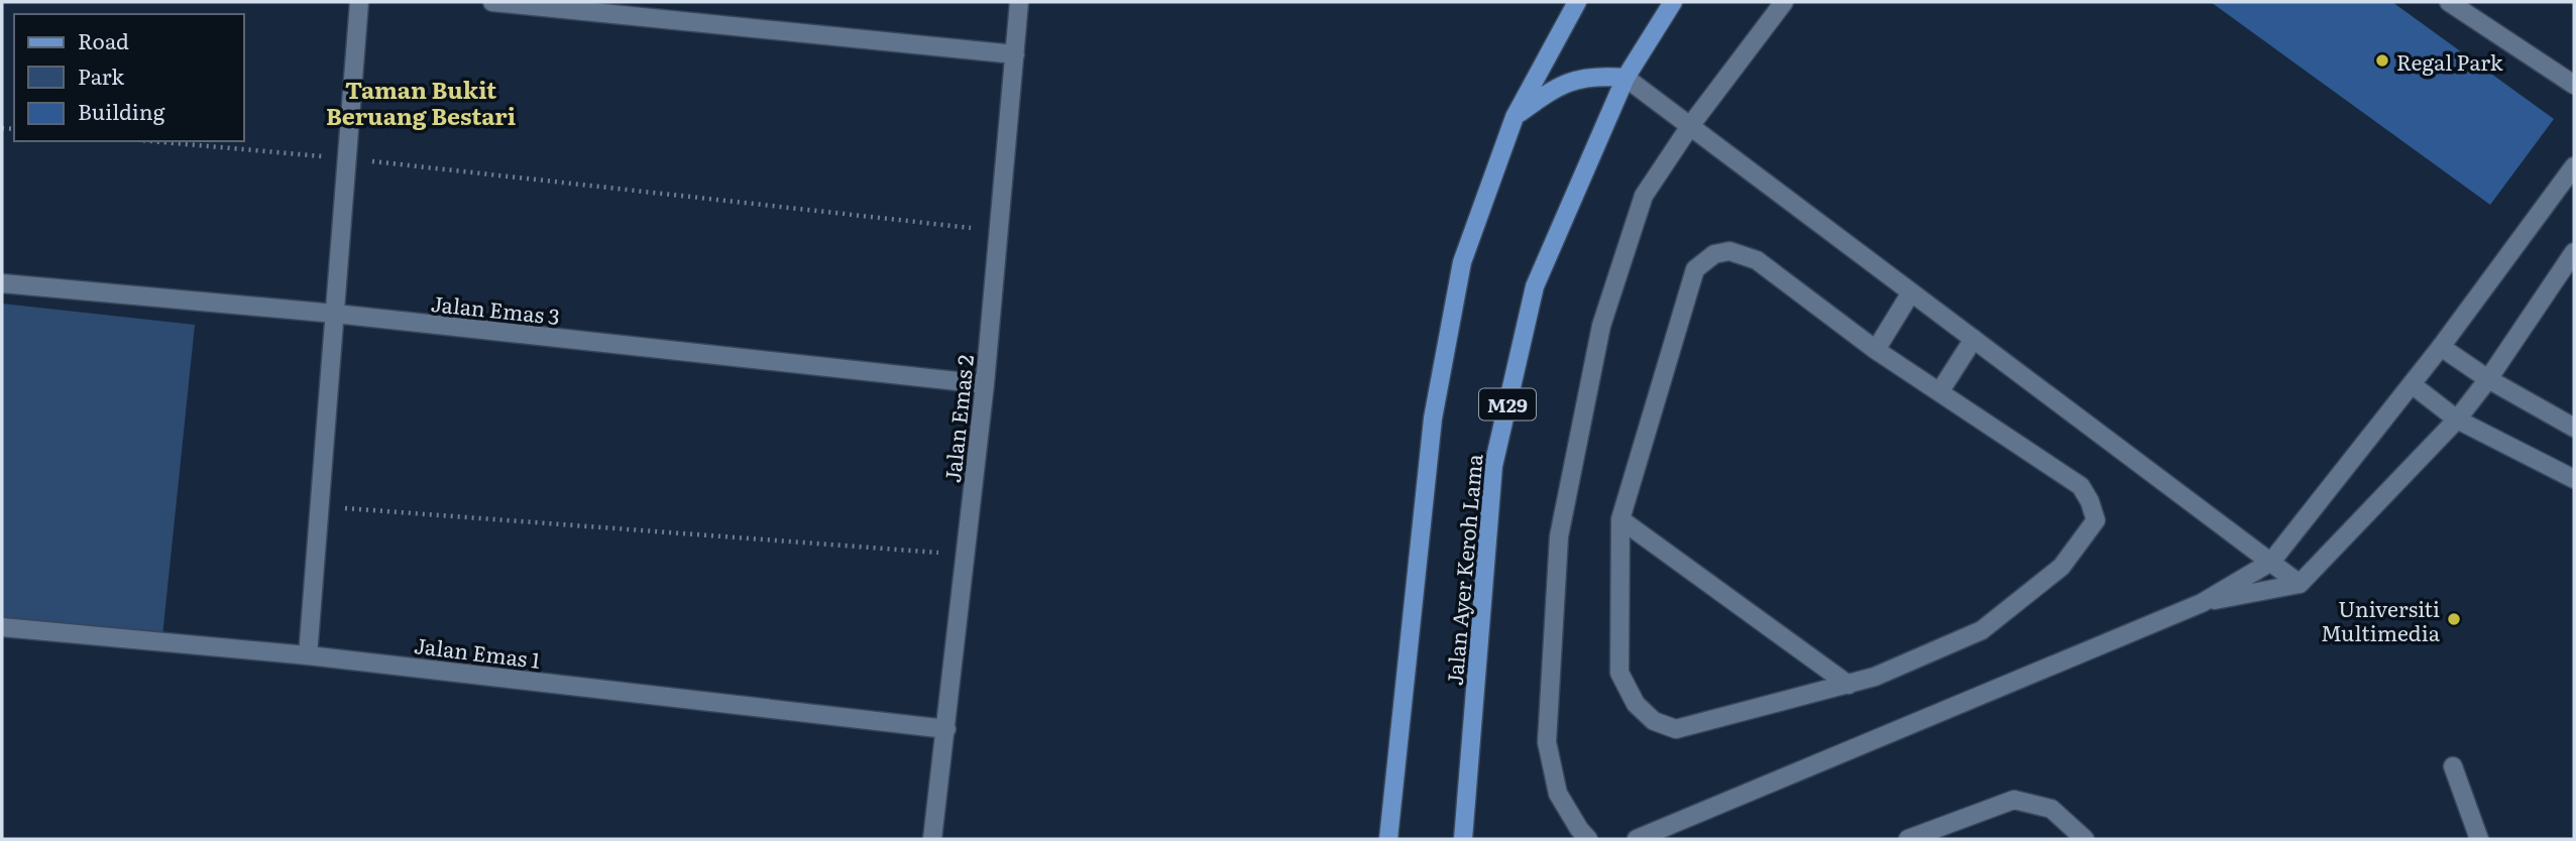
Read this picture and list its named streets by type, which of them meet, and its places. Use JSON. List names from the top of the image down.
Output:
{
  "streets": {
    "main road": ["M29", "Jalan Ayer Keroh Lama"],
    "street": ["Jalan Emas 3", "Jalan Emas 2", "Jalan Emas 1"]
  },
  "crossings": [
    ["Jalan Emas 3", "Jalan Emas 2"],
    ["Jalan Emas 2", "Jalan Emas 1"]
  ],
  "districts": ["Taman Bukit Beruang Bestari"],
  "places": ["Regal Park", "Universiti Multimedia"],
  "legend": ["Road", "Park", "Building"]
}
